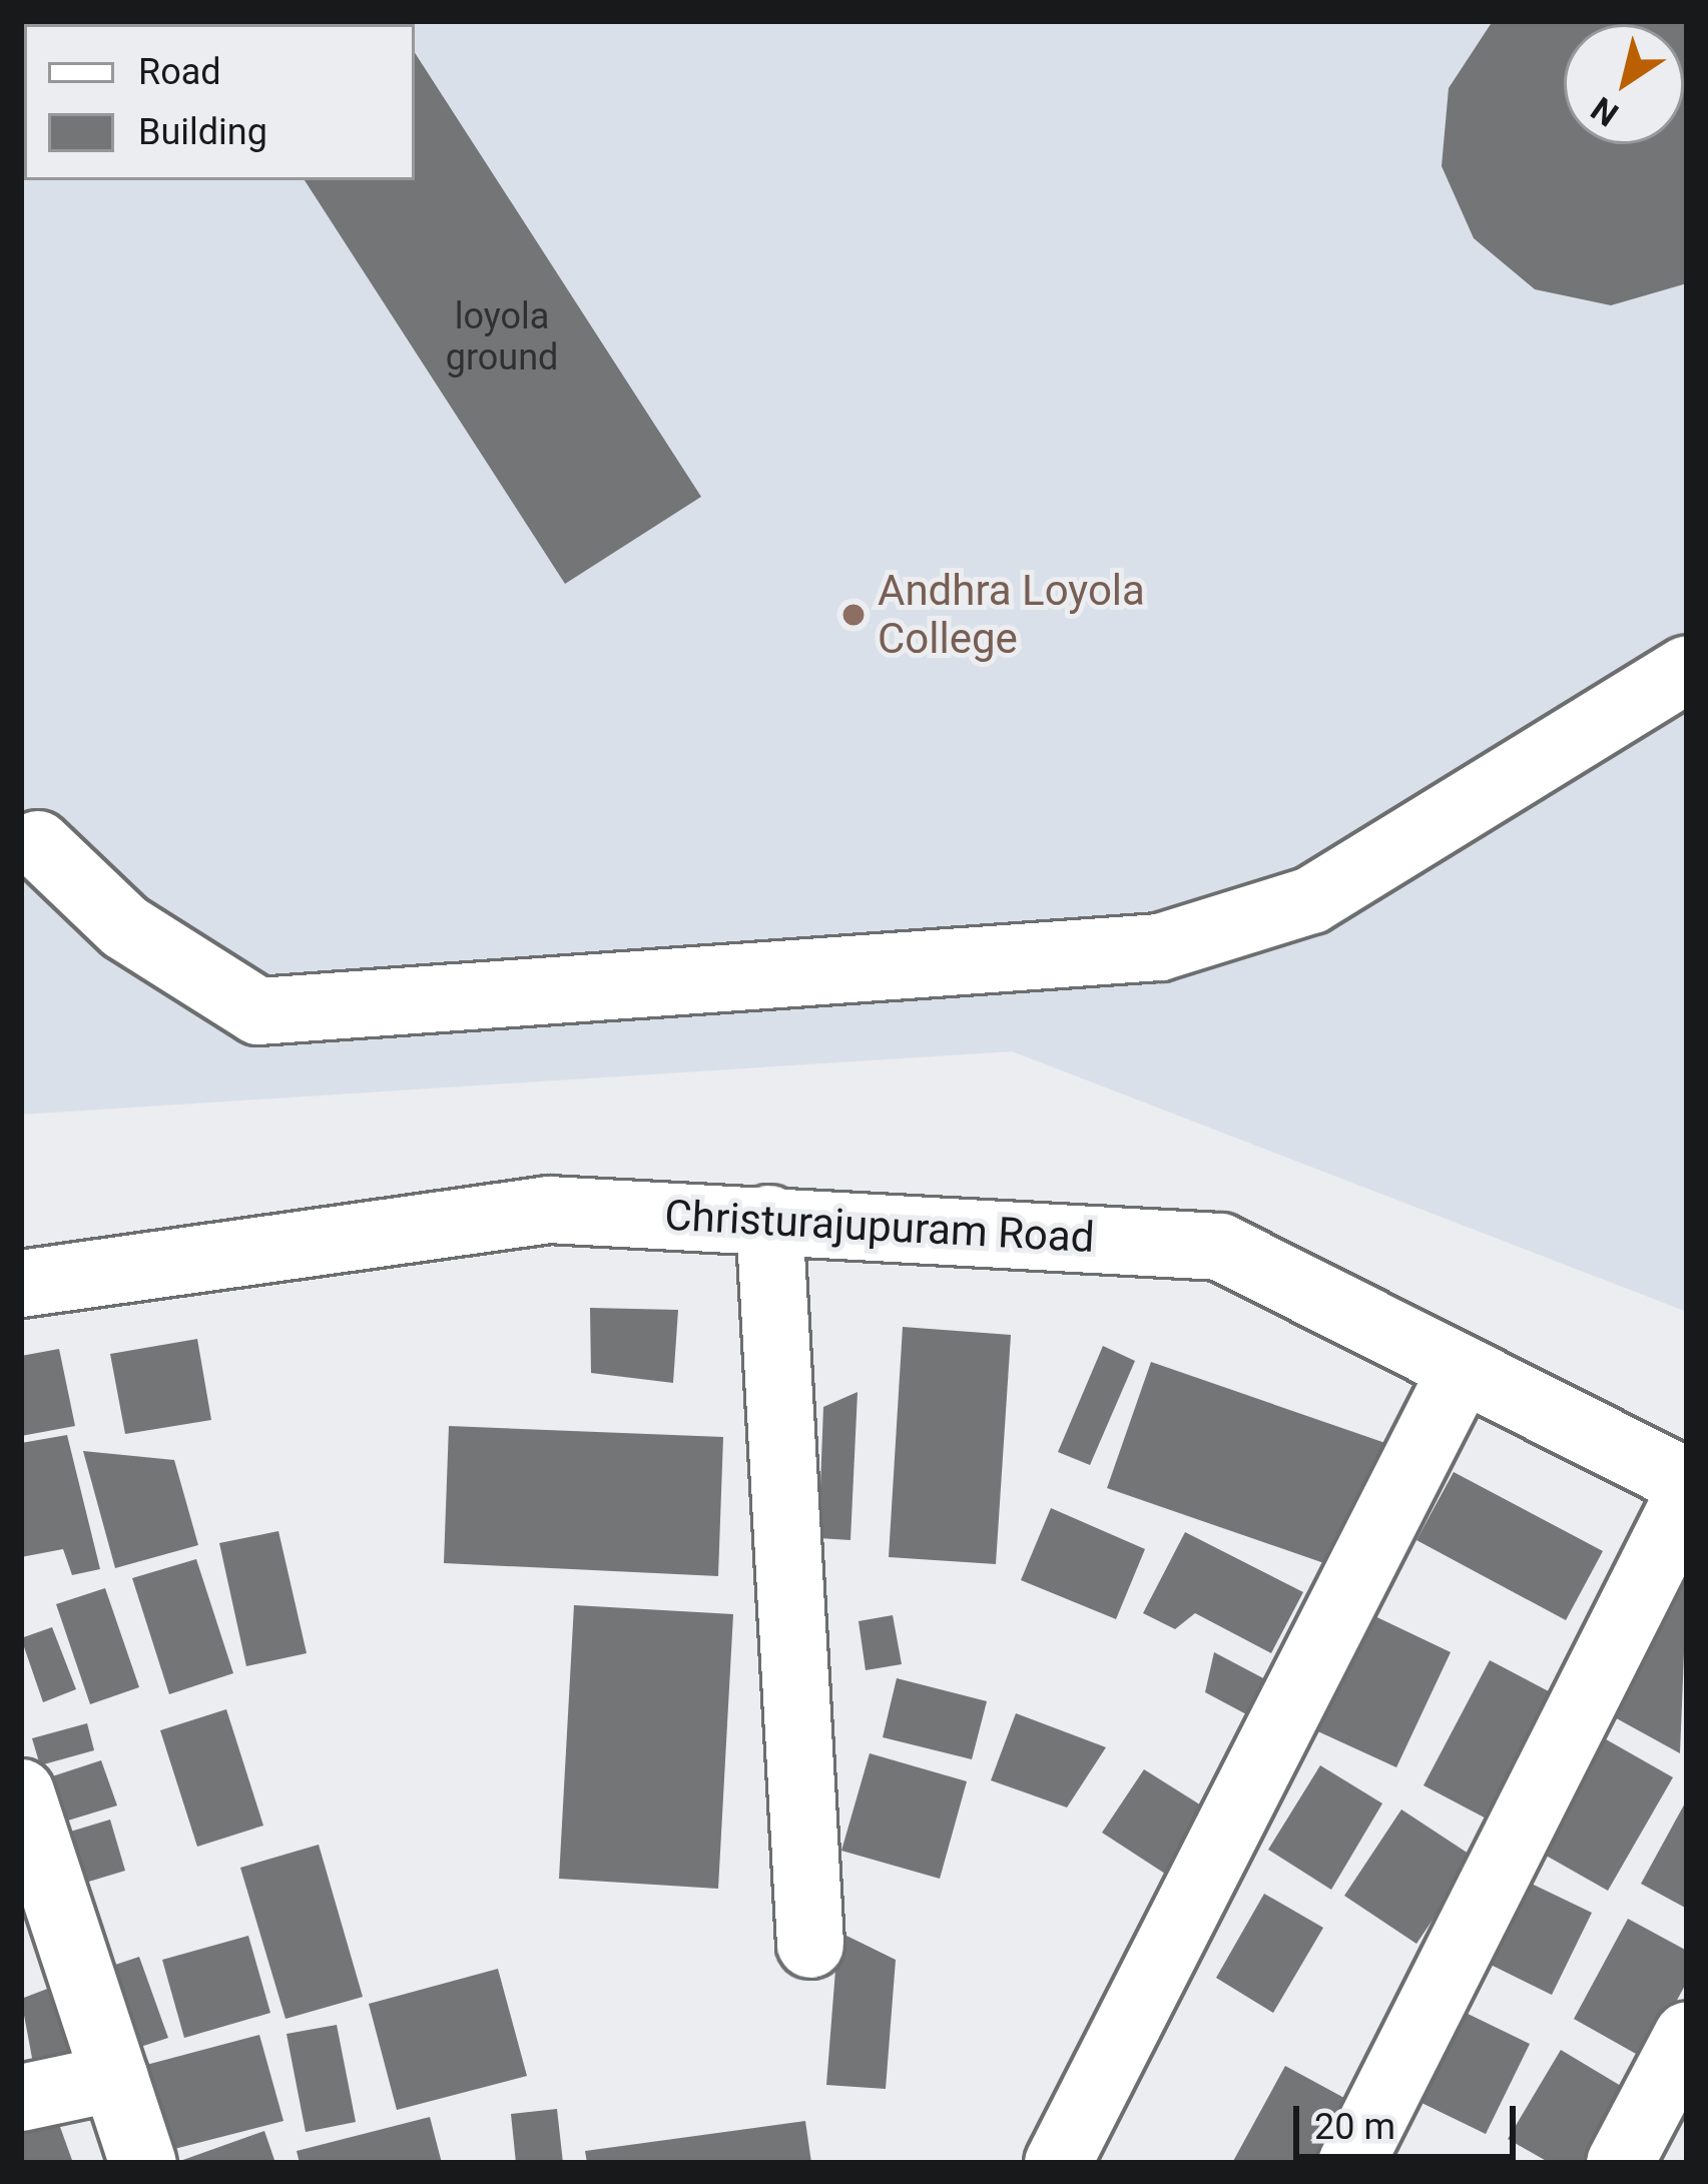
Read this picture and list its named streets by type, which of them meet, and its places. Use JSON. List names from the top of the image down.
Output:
{
  "streets": {
    "street": ["Christurajupuram Road"]
  },
  "places": ["Andhra Loyola College"],
  "house_numbers": ["loyola ground"],
  "legend": ["Road", "Building"],
  "scale_bar": "20 m",
  "north": "bottom left"
}
